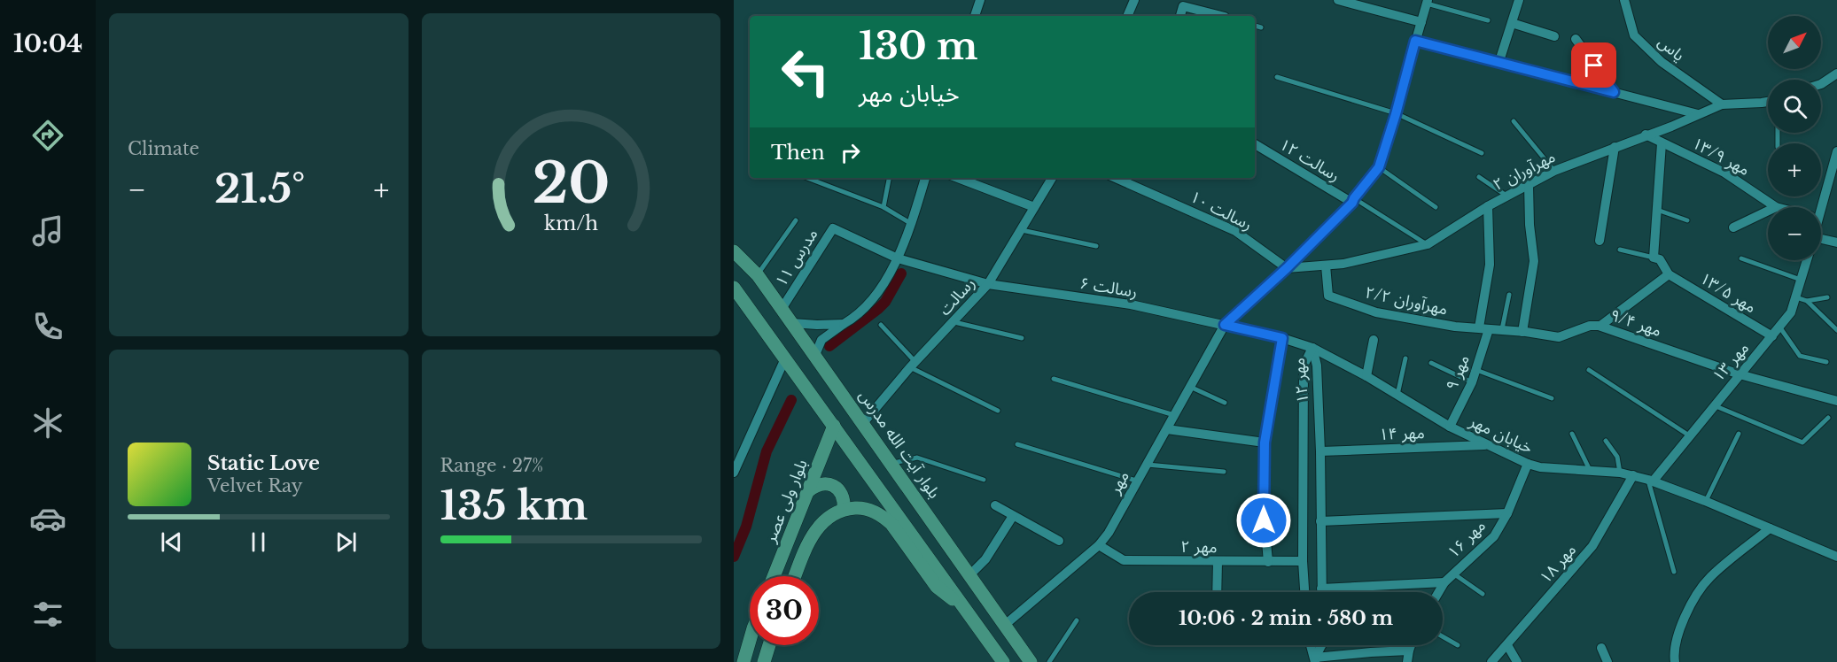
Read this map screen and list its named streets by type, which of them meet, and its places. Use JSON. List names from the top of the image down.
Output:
{
  "streets": {
    "main road": ["بلوار آیت الله مدرس", "بلوار ولی عصر"],
    "street": [
      "یاس",
      "مهر ۱۳/۹",
      "رسالت ۱۲",
      "مهرآوران ۲",
      "رسالت ۱۰",
      "مدرس ۱۱",
      "رسالت ۶",
      "مهر ۱۳/۵",
      "رسالت",
      "مهرآوران ۲/۲",
      "مهر ۹/۴",
      "مهر ۱۳",
      "مهر ۹",
      "مهر ۱۲",
      "مهر ۱۴",
      "خیابان مهر",
      "مهر",
      "مهر ۱۶",
      "مهر ۲",
      "مهر ۱۸"
    ]
  },
  "crossings": [
    ["یاس", "مهرآوران ۲"],
    ["مهر ۱۳/۹", "مهرآوران ۲"],
    ["رسالت ۱۲", "مهر"],
    ["مهرآوران ۲", "رسالت ۱۰"],
    ["مهرآوران ۲", "مهرآوران ۲/۲"],
    ["مهرآوران ۲", "مهر ۹"],
    ["مهرآوران ۲", "مهر"],
    ["رسالت ۱۰", "مهر"],
    ["مدرس ۱۱", "رسالت ۶"],
    ["مدرس ۱۱", "بلوار آیت الله مدرس"],
    ["رسالت ۶", "رسالت"],
    ["رسالت ۶", "خیابان مهر"],
    ["رسالت ۶", "مهر"],
    ["مهر ۱۳/۵", "مهر ۱۳"],
    ["رسالت", "بلوار آیت الله مدرس"],
    ["مهرآوران ۲/۲", "مهر ۹/۴"],
    ["مهرآوران ۲/۲", "مهر ۹"],
    ["مهر ۹/۴", "مهر ۱۳"],
    ["مهر ۹/۴", "مهر ۹"],
    ["مهر ۱۳", "خیابان مهر"],
    ["مهر ۹", "خیابان مهر"],
    ["مهر ۱۲", "مهر ۱۴"],
    ["مهر ۱۲", "خیابان مهر"],
    ["مهر ۱۲", "مهر ۲"],
    ["مهر ۱۴", "خیابان مهر"],
    ["خیابان مهر", "مهر"],
    ["خیابان مهر", "مهر ۱۶"],
    ["خیابان مهر", "مهر ۱۸"],
    ["بلوار آیت الله مدرس", "مهر"],
    ["مهر", "مهر ۲"]
  ],
  "north": "top right",
  "page": {
    "tabs": "10:04",
    "tile": [
      "Climate",
      ["Range · 27%", "135 km"]
    ],
    "map_buttons": ["+", "−"],
    "turn": ["130 m", "خیابان مهر"],
    "then": "Then",
    "heat": ["−", "21.5°", "+"],
    "song": ["Static Love", "Velvet Ray"],
    "limit": "30",
    "trip": "10:06 · 2 min · 580 m",
    "gauge": ["20", "km/h"]
  }
}
